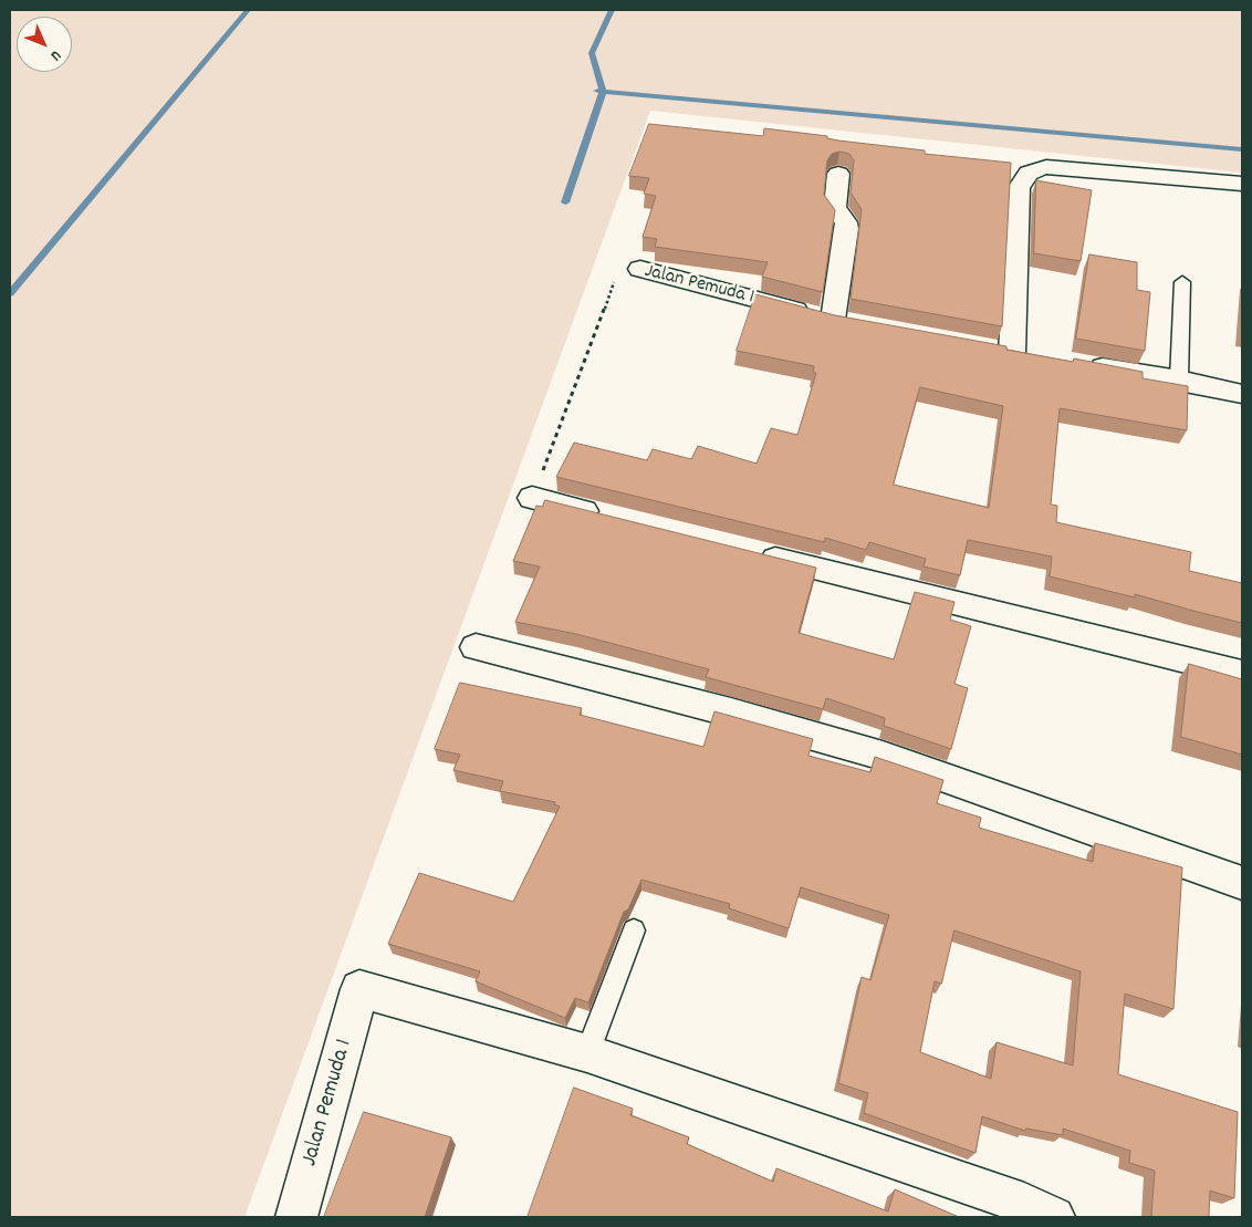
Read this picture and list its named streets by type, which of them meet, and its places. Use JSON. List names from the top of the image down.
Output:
{
  "streets": {
    "street": ["Jalan Pemuda 1"]
  },
  "north": "bottom right"
}
